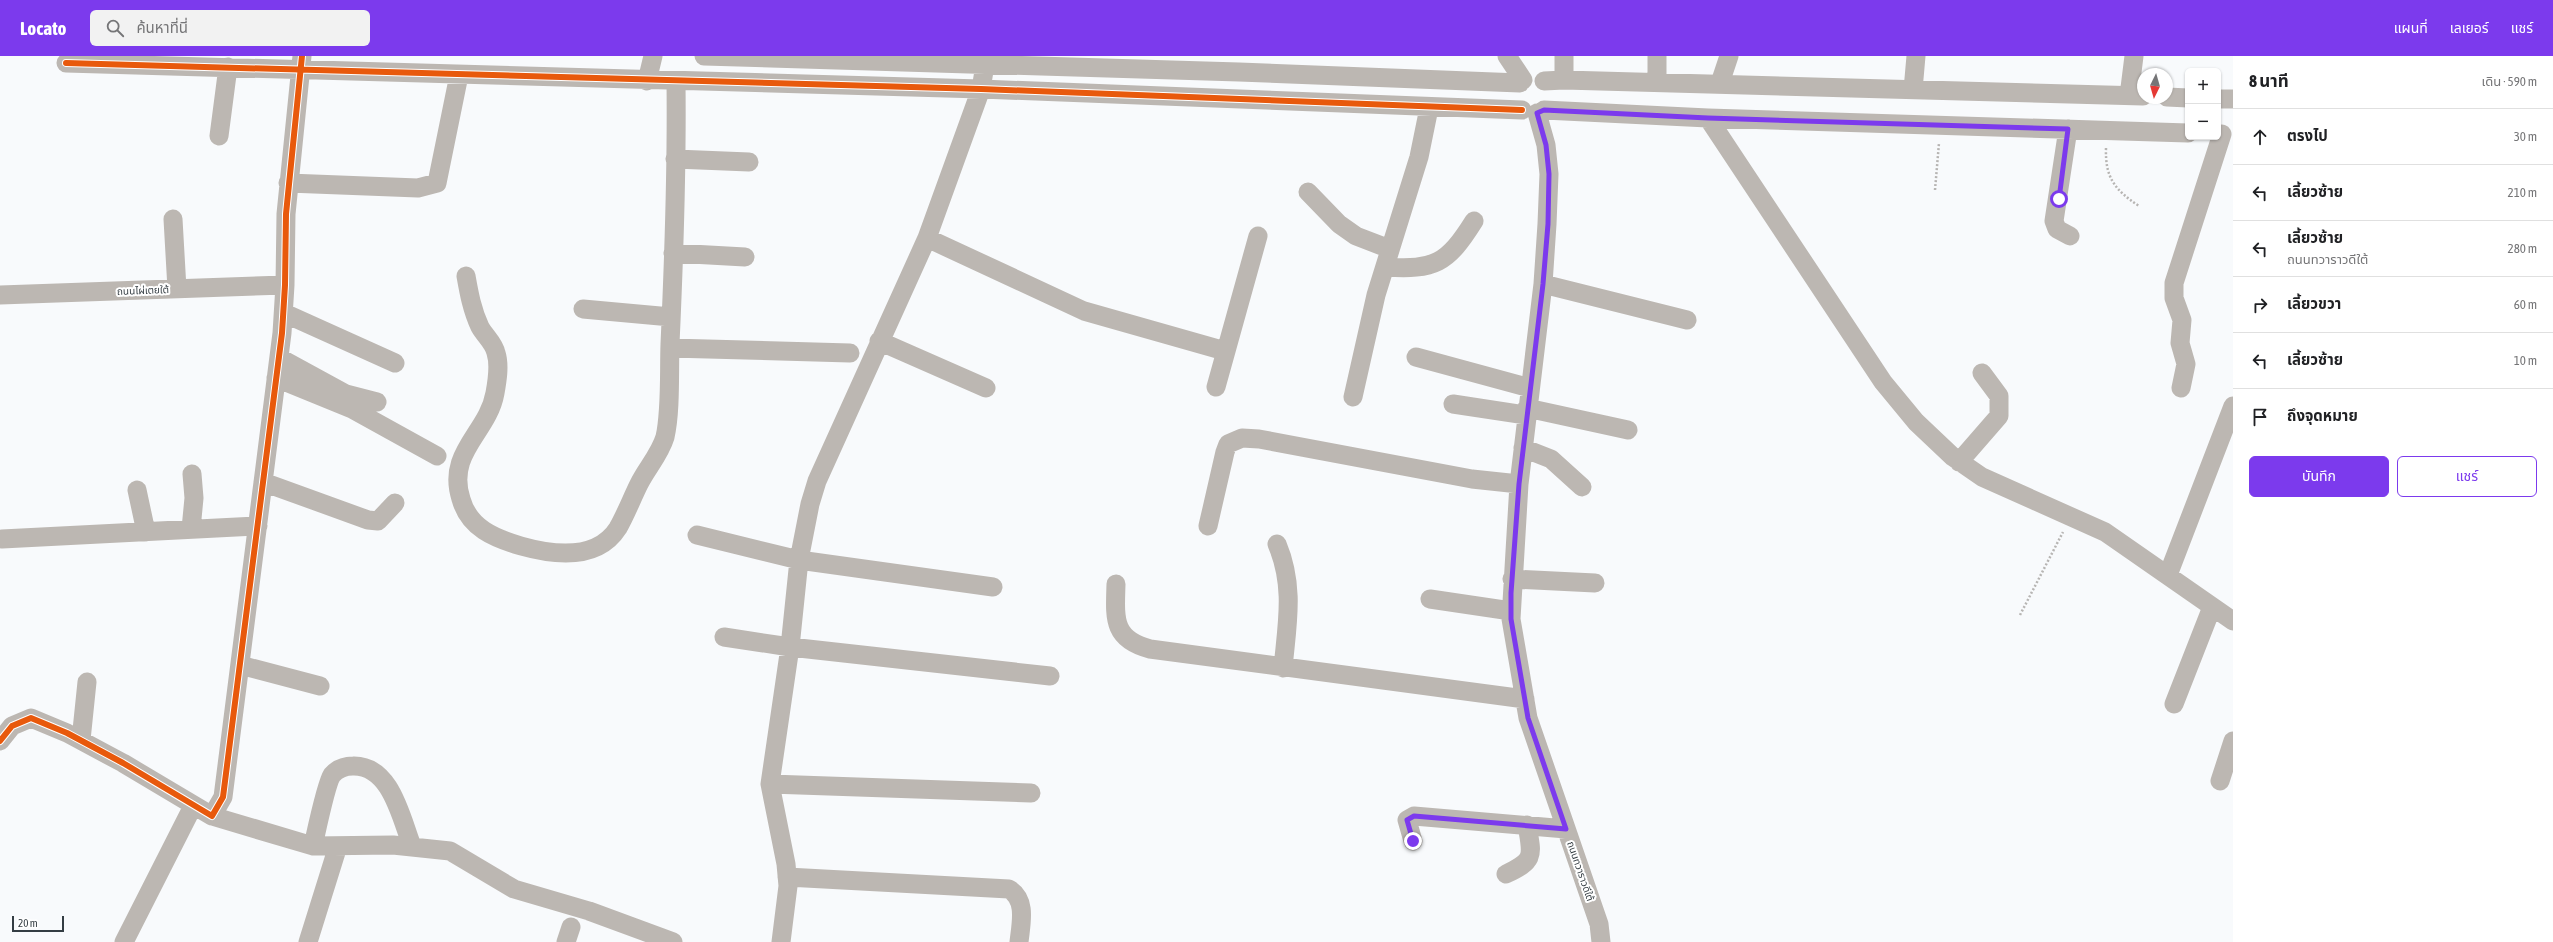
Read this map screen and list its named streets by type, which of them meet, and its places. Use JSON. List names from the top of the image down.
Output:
{
  "streets": {
    "street": ["ถนนไผ่เตยใต้", "ถนนทวาราวดีใต้"]
  },
  "scale_bar": "20 m",
  "north": "bottom",
  "page": {
    "header": "Locato",
    "search": "ค้นหาที่นี่",
    "nav": ["แผนที่", "เลเยอร์", "แชร์"],
    "heading": ["8 นาที", "เดิน · 590 m"],
    "map_buttons": ["+", "−"],
    "list": [
      ["ตรงไป", "30 m"],
      ["เลี้ยวซ้าย", "210 m"],
      ["เลี้ยวซ้าย", "ถนนทวาราวดีใต้", "280 m"],
      ["เลี้ยวขวา", "60 m"],
      ["เลี้ยวซ้าย", "10 m"],
      "ถึงจุดหมาย"
    ],
    "buttons": ["บันทึก", "แชร์"],
    "scale": "20 m"
  }
}
